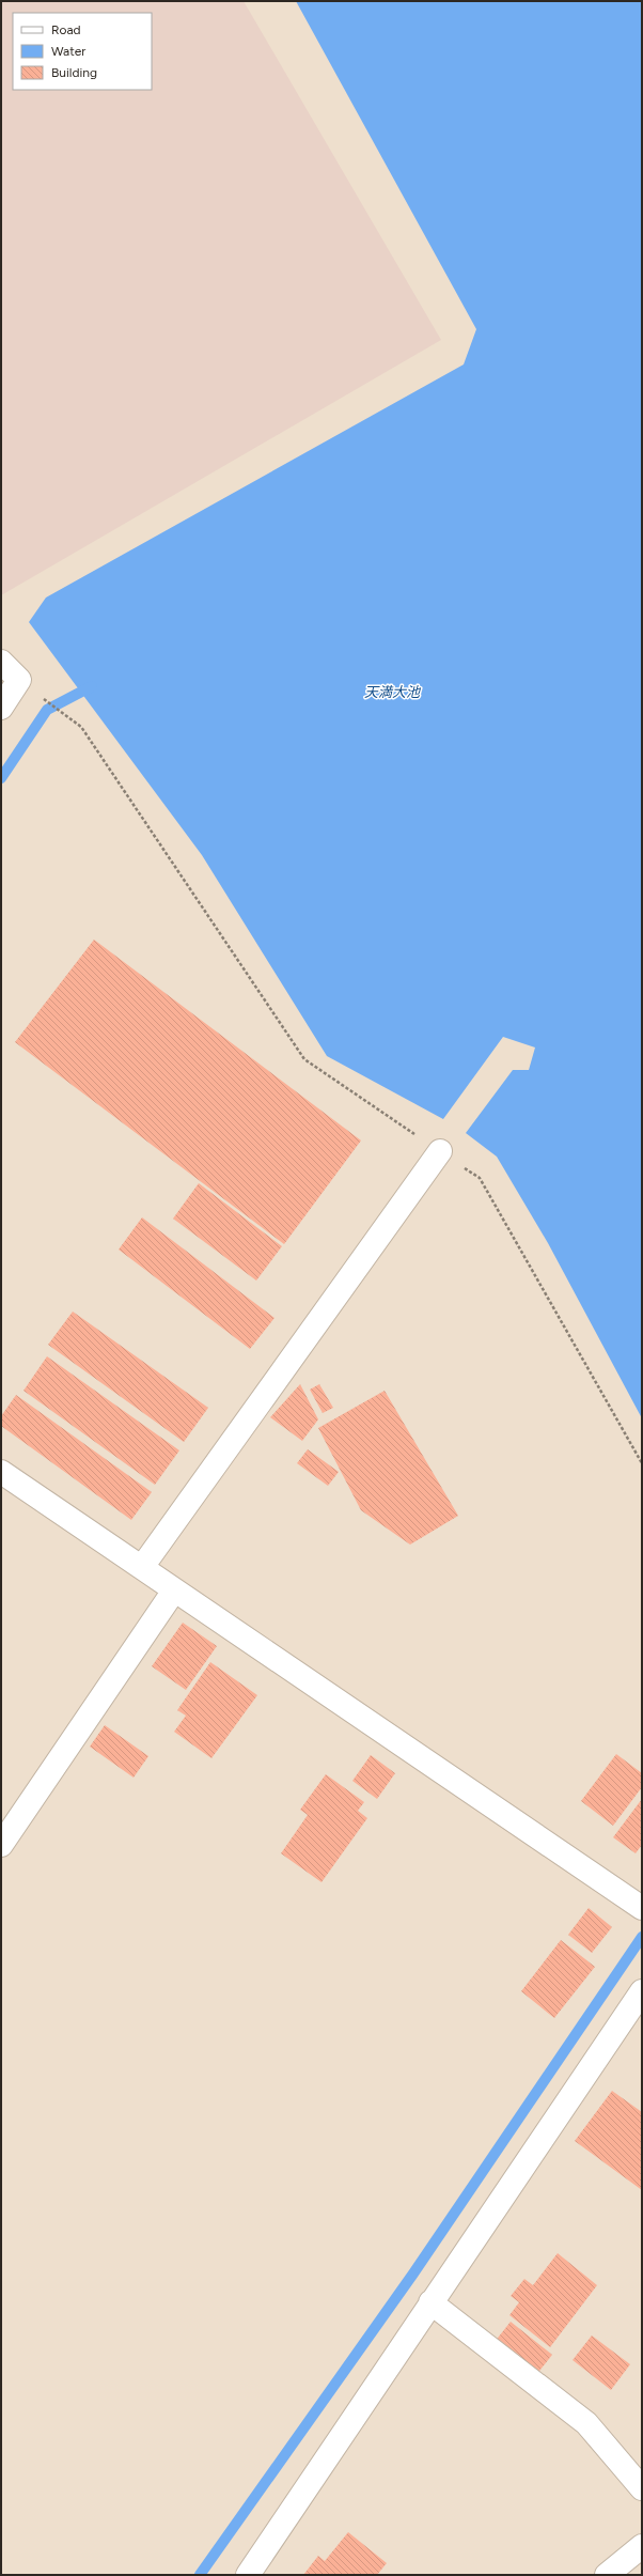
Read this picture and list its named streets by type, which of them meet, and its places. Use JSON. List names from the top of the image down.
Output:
{
  "water": ["天満大池"],
  "legend": ["Road", "Water", "Building"]
}
